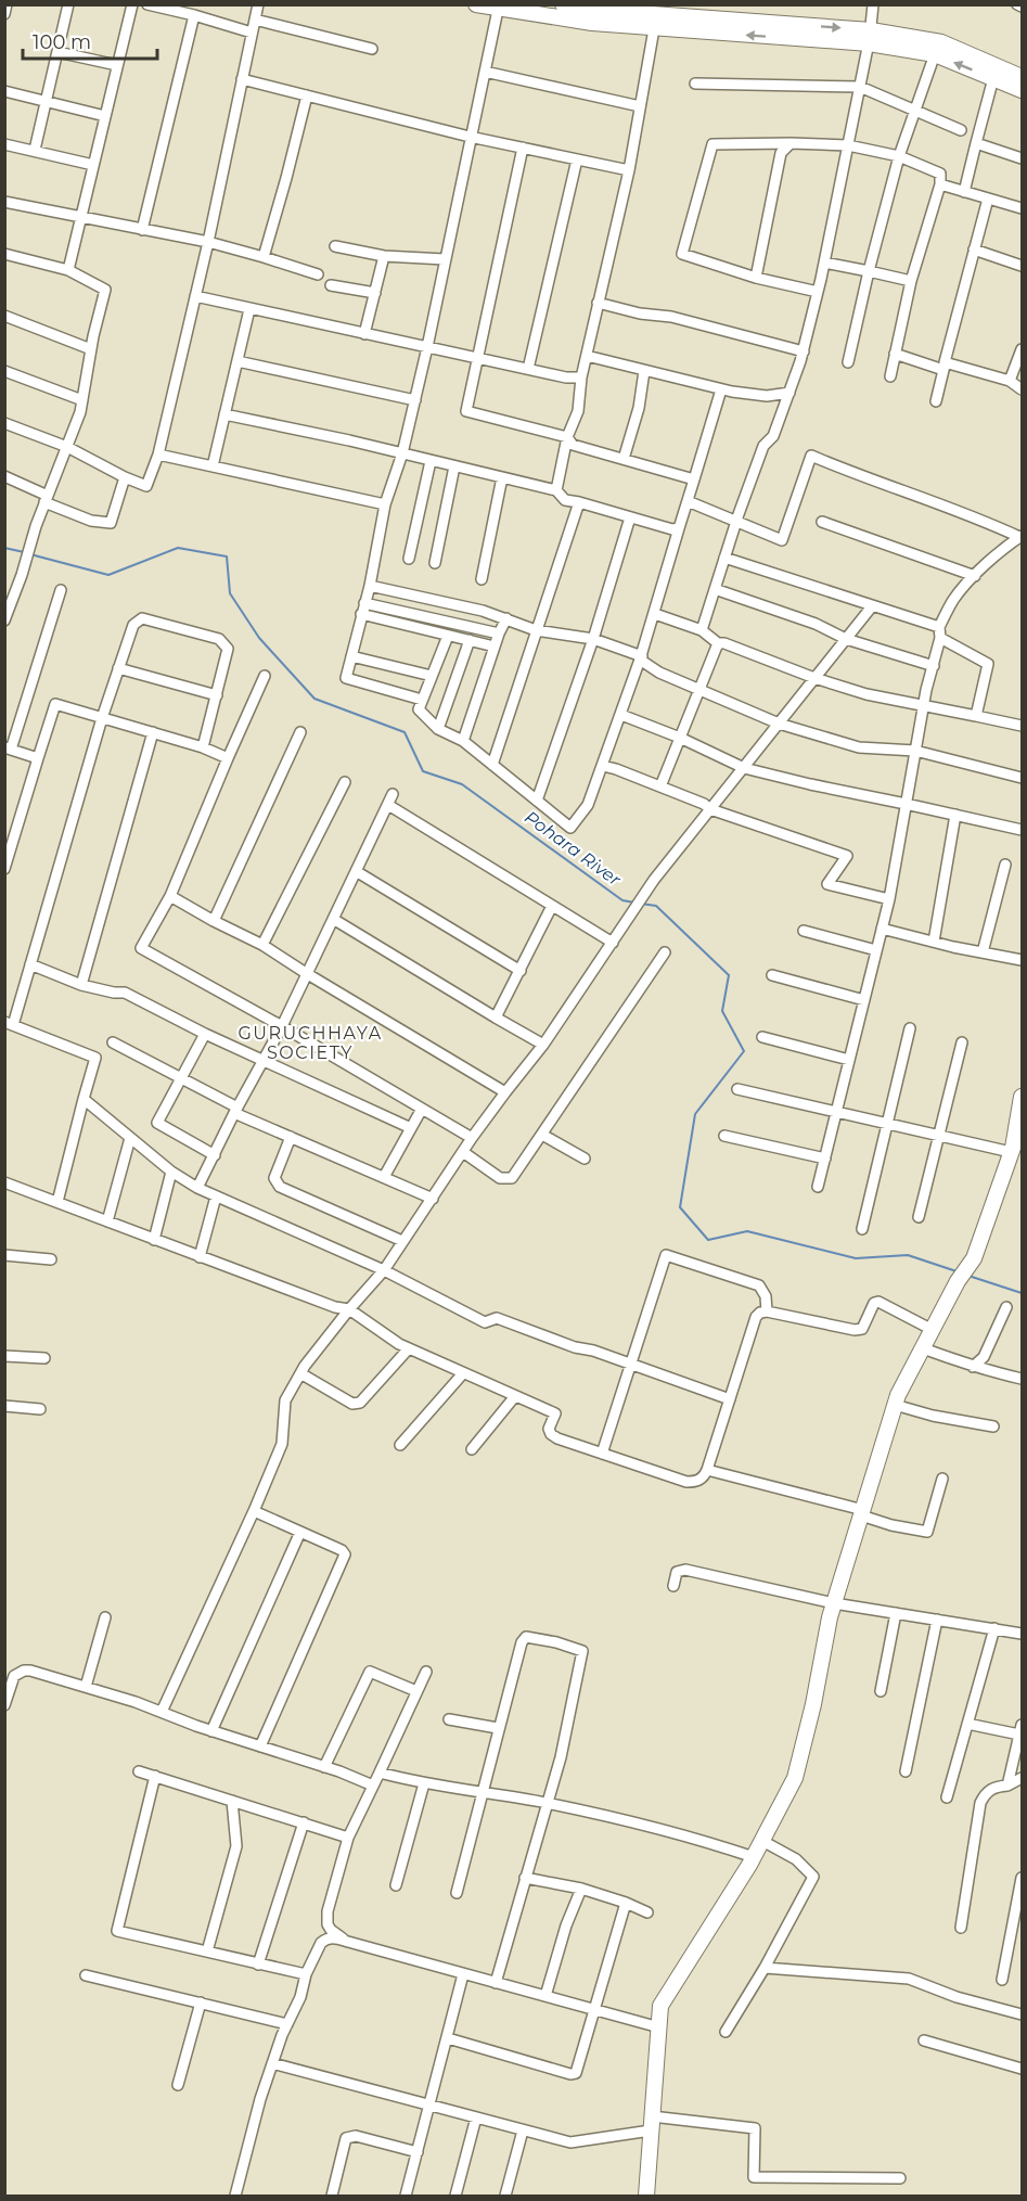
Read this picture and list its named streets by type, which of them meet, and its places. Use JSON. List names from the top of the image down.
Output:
{
  "districts": ["GURUCHHAYA SOCIETY"],
  "water": ["Pohara River"],
  "scale_bar": "100 m"
}
